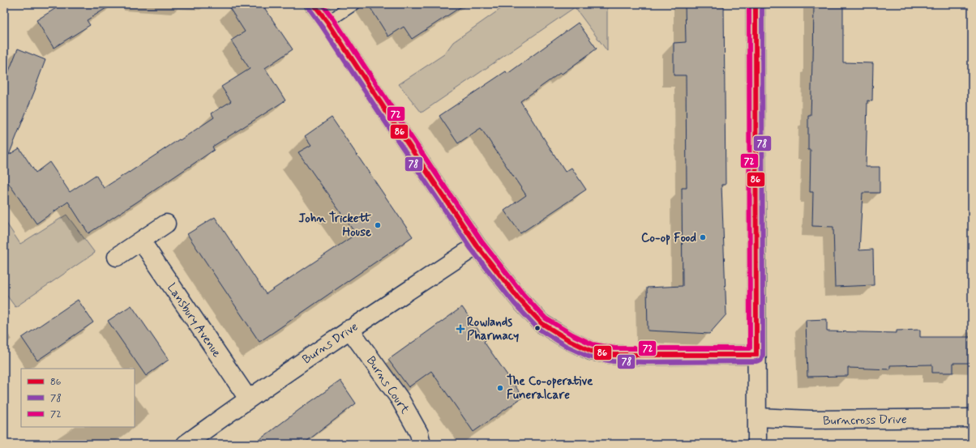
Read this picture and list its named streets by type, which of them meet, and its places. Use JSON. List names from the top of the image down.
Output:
{
  "streets": {
    "street": [
      "Lansbury Avenue",
      "Burns Drive",
      "Burns Court",
      "Burncross Drive"
    ]
  },
  "crossings": [
    ["Lansbury Avenue", "Burns Drive"],
    ["Burns Drive", "Burns Court"]
  ],
  "places": {
    "other": ["John Trickett House", "Co-op Food", "The Co-operative Funeralcare"],
    "health": ["Rowlands Pharmacy"]
  },
  "lines": ["transit line 86", "transit line 78", "transit line 72"],
  "legend": ["86", "78", "72"]
}
